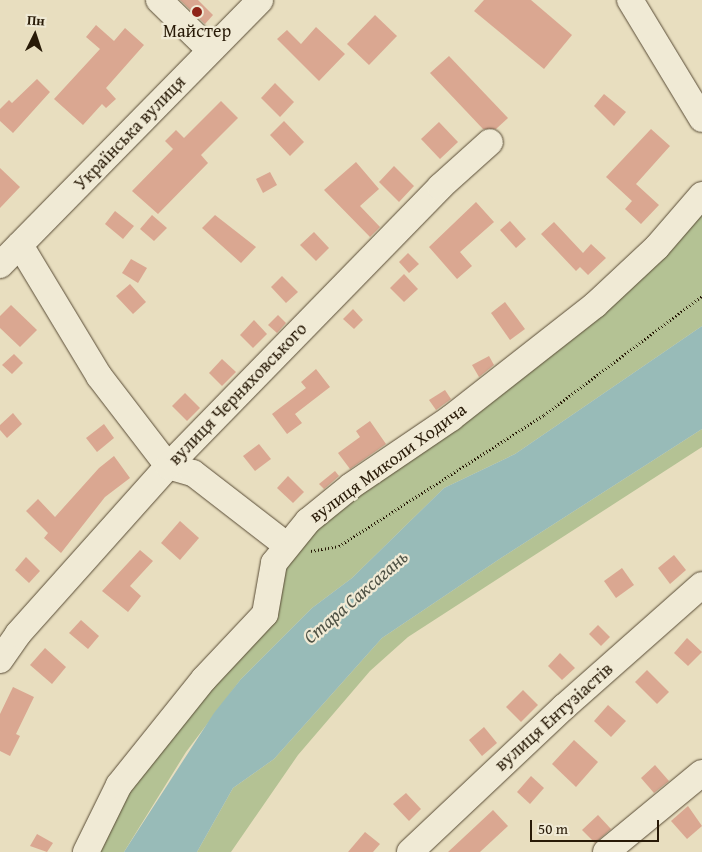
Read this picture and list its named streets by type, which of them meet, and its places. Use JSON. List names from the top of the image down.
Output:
{
  "streets": {
    "street": [
      "Українська вулиця",
      "вулиця Черняховського",
      "вулиця Миколи Ходича",
      "вулиця Ентузіастів"
    ]
  },
  "water": ["Стара Саксагань"],
  "places": ["Майстер"],
  "scale_bar": "50 m",
  "north": "top"
}
